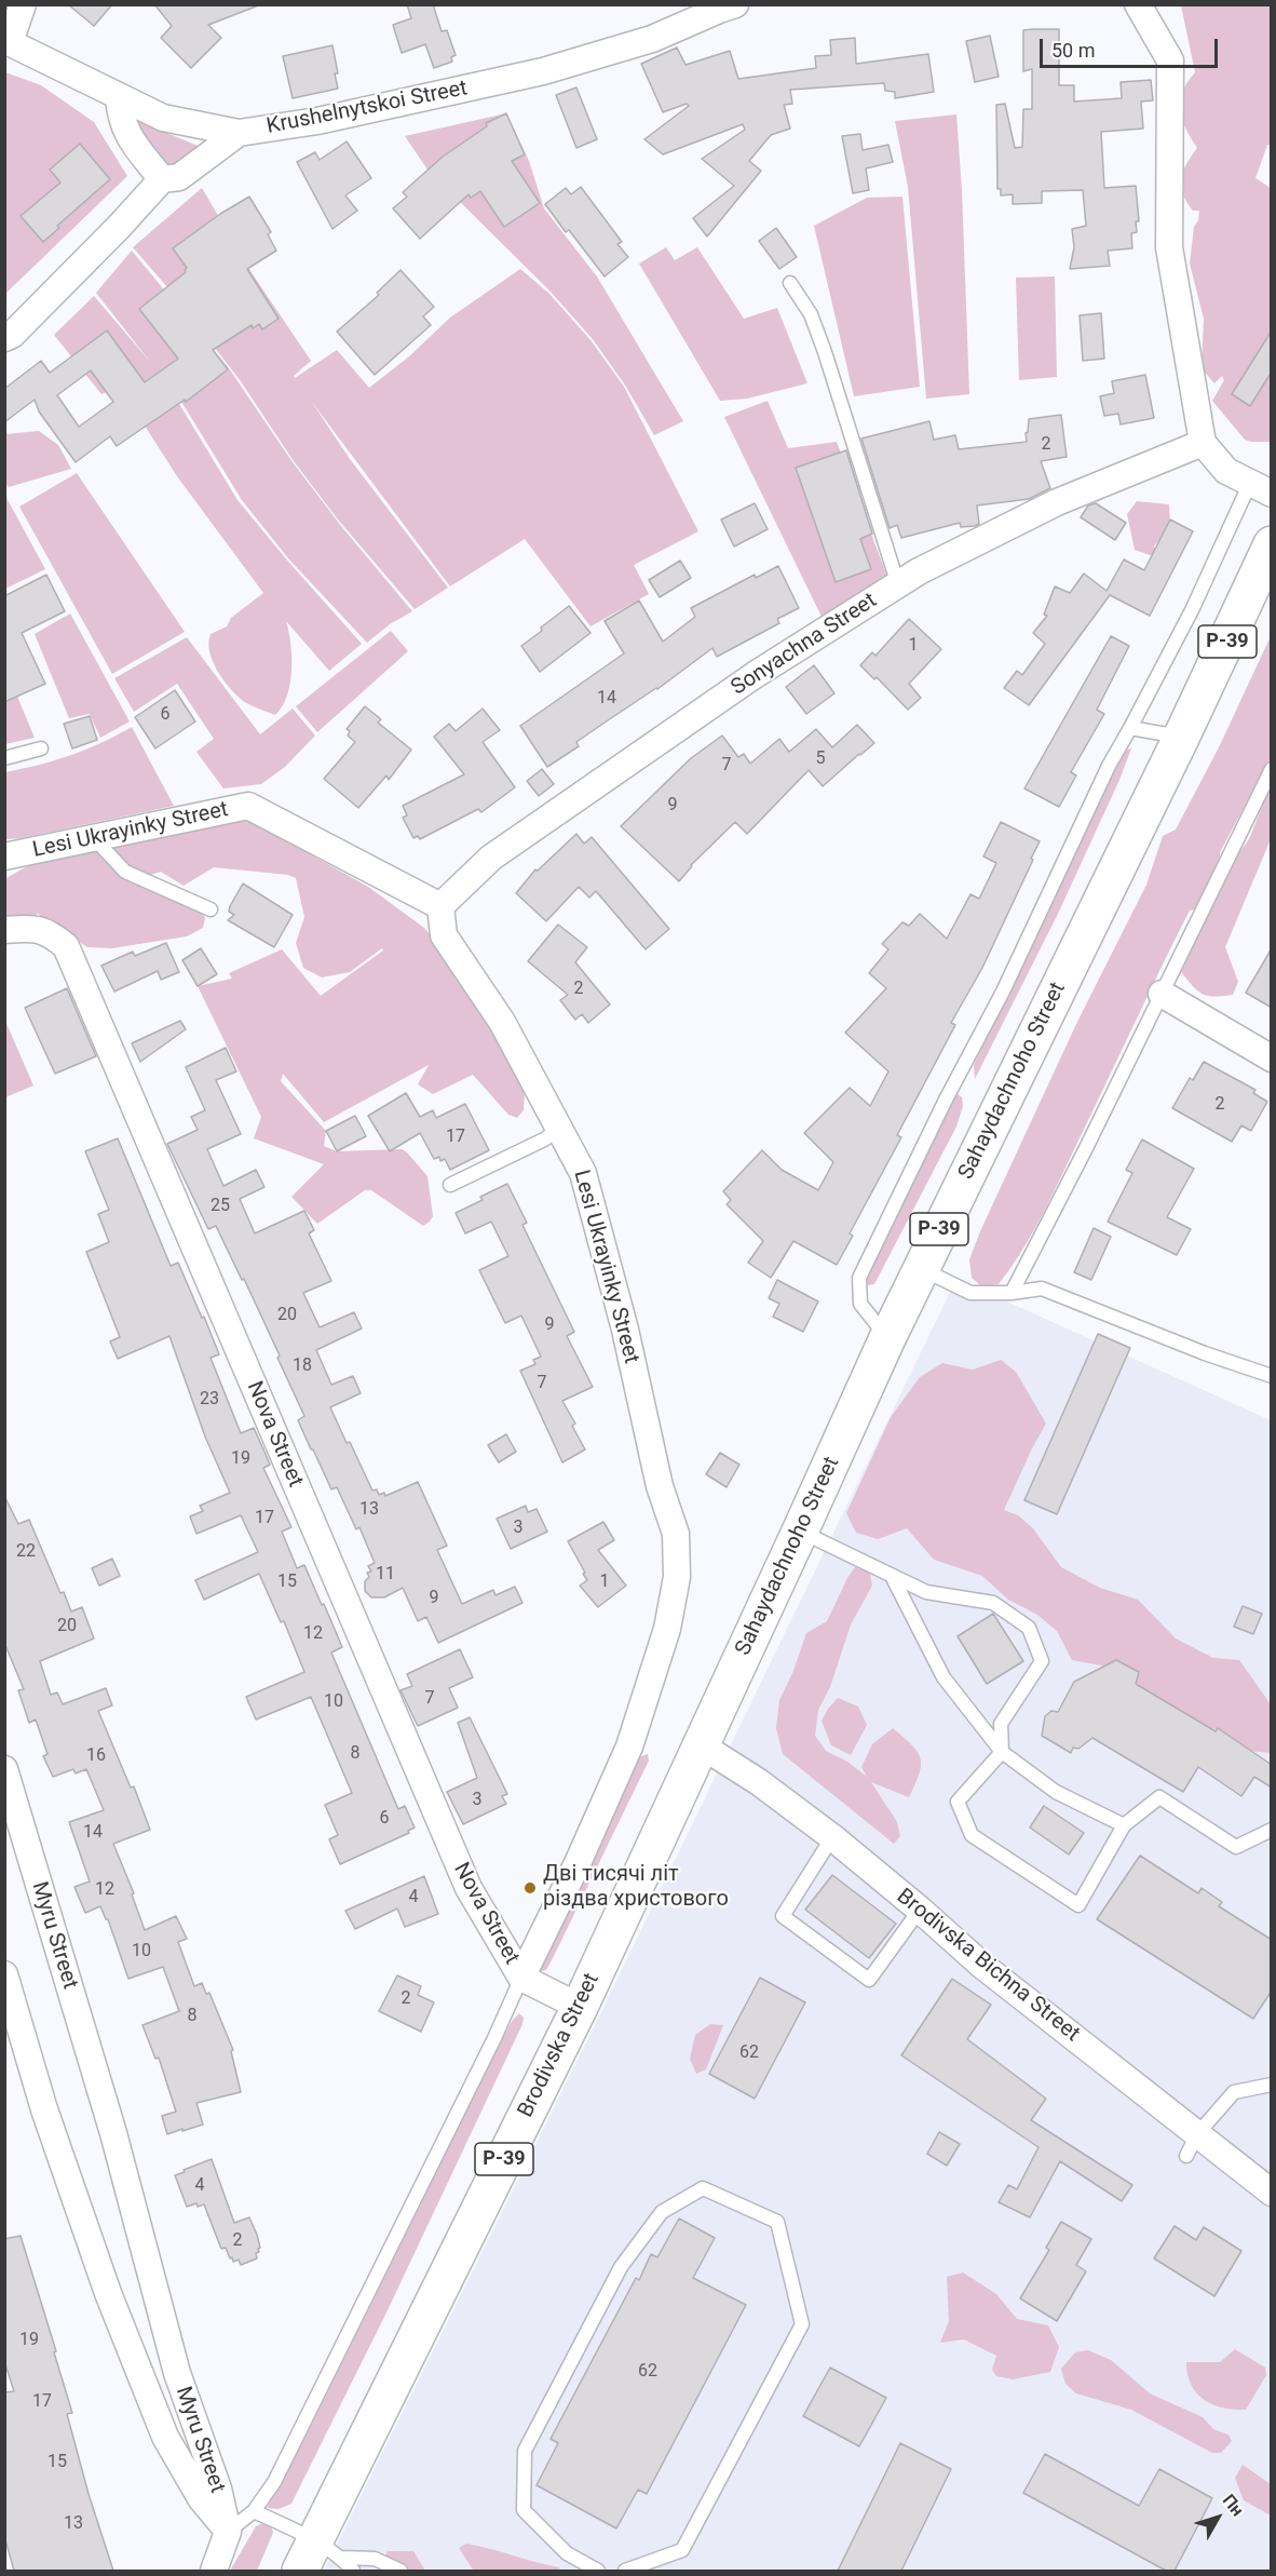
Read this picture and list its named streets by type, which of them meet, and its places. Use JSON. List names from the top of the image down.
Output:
{
  "streets": {
    "main road": ["Р-39", "Sahaydachnoho Street", "Brodivska Street"],
    "street": [
      "Krushelnytskoi Street",
      "Sonyachna Street",
      "Lesi Ukrayinky Street",
      "Nova Street",
      "Myru Street",
      "Brodivska Bichna Street"
    ]
  },
  "crossings": [
    ["Sonyachna Street", "Lesi Ukrayinky Street"],
    ["Lesi Ukrayinky Street", "Nova Street"],
    ["Sahaydachnoho Street", "Brodivska Bichna Street"],
    ["Sahaydachnoho Street", "Brodivska Street"],
    ["Brodivska Bichna Street", "Brodivska Street"]
  ],
  "places": ["Дві тисячі літ різдва христового"],
  "house_numbers": [
    "2",
    "1",
    "14",
    "6",
    "5",
    "7",
    "9",
    "2",
    "2",
    "17",
    "25",
    "20",
    "9",
    "18",
    "7",
    "23",
    "19",
    "13",
    "17",
    "3",
    "22",
    "11",
    "15",
    "1",
    "9",
    "20",
    "12",
    "7",
    "10",
    "8",
    "16",
    "3",
    "6",
    "14",
    "12",
    "4",
    "10",
    "2",
    "8",
    "62",
    "4",
    "2",
    "19",
    "62",
    "17",
    "15",
    "13"
  ],
  "scale_bar": "50 m",
  "north": "top right"
}
